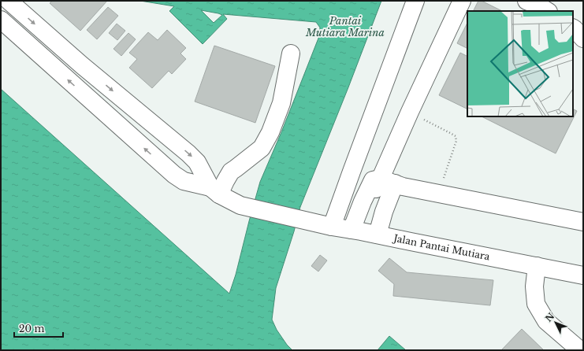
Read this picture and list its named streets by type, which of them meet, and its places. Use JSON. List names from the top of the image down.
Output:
{
  "streets": {
    "street": ["Jalan Pantai Mutiara"]
  },
  "water": ["Pantai Mutiara Marina"],
  "scale_bar": "20 m",
  "north": "top left"
}
